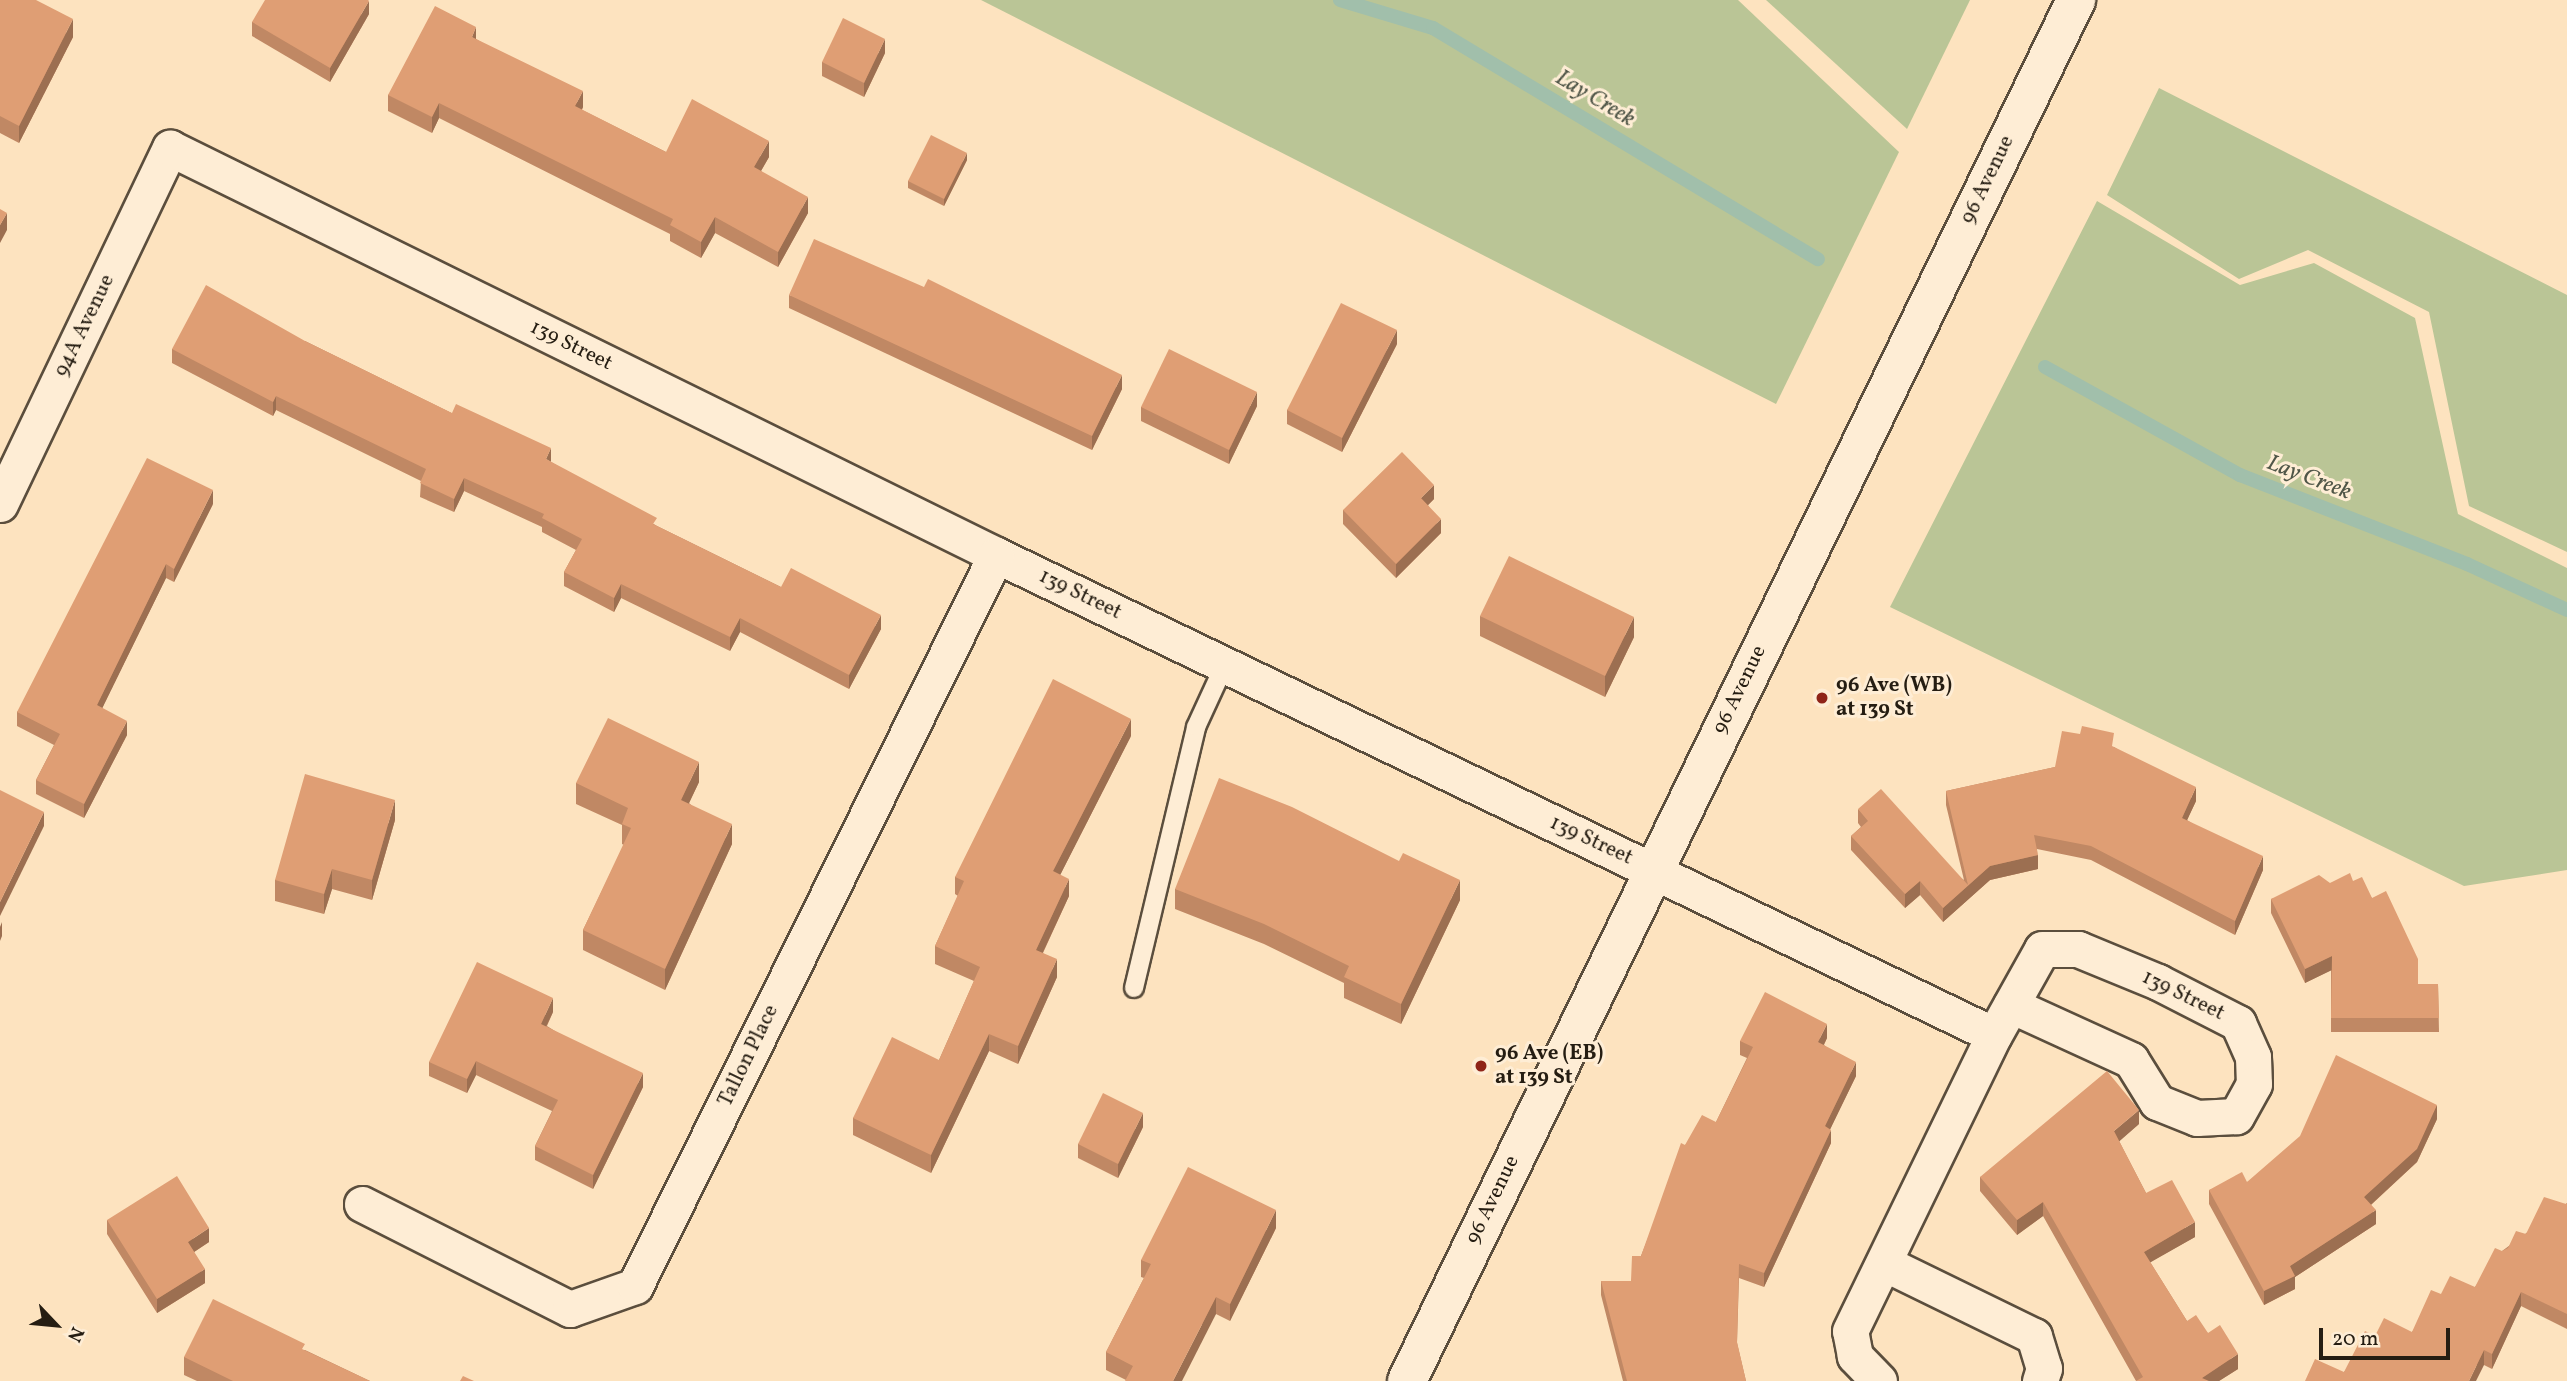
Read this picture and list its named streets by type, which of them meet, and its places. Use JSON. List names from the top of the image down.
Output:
{
  "streets": {
    "main road": ["96 Avenue"],
    "street": ["94A Avenue", "139 Street", "Tallon Place"]
  },
  "crossings": [
    ["96 Avenue", "139 Street"],
    ["94A Avenue", "139 Street"],
    ["139 Street", "Tallon Place"]
  ],
  "water": ["Lay Creek"],
  "places": ["96 Ave (WB) at 139 St", "96 Ave (EB) at 139 St"],
  "scale_bar": "20 m",
  "north": "bottom right"
}
